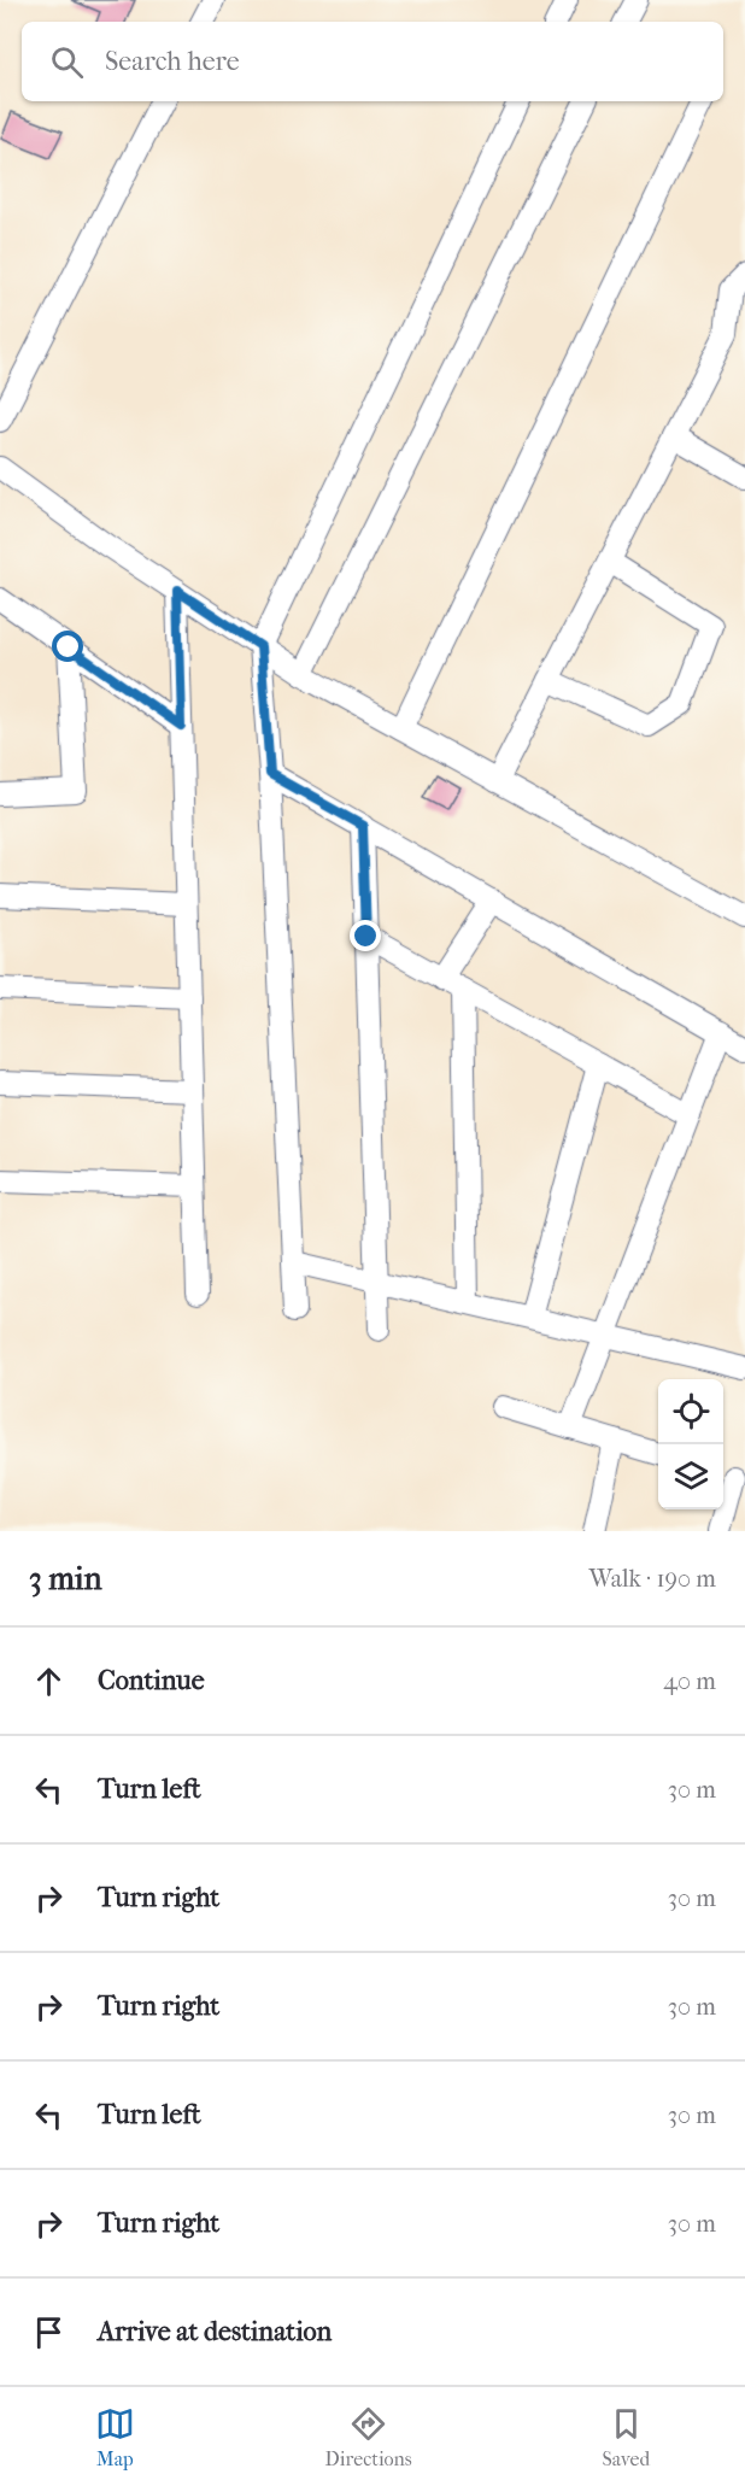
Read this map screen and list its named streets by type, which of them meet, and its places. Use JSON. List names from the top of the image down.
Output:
{
  "page": {
    "search": "Search here",
    "heading": ["3 min", "Walk · 190 m"],
    "list": [
      ["Continue", "40 m"],
      ["Turn left", "30 m"],
      ["Turn right", "30 m"],
      ["Turn right", "30 m"],
      ["Turn left", "30 m"],
      ["Turn right", "30 m"],
      "Arrive at destination"
    ],
    "nav": ["Map", "Directions", "Saved"]
  }
}
